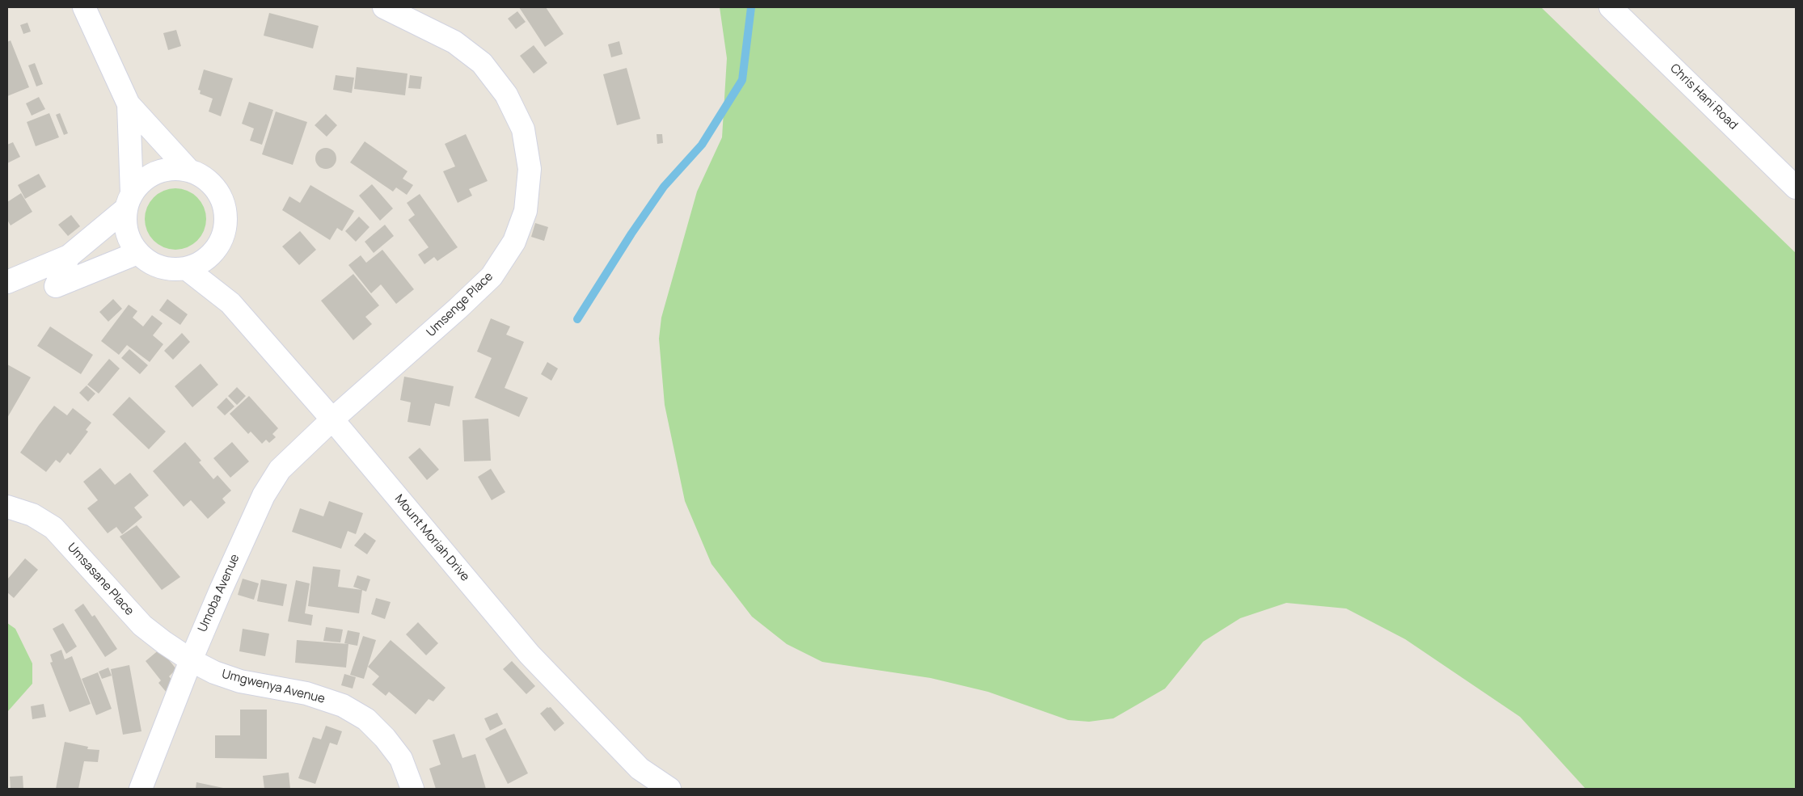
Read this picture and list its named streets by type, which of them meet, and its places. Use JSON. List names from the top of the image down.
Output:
{
  "streets": {
    "street": [
      "Chris Hani Road",
      "Umsenge Place",
      "Mount Moriah Drive",
      "Umsasane Place",
      "Umoba Avenue",
      "Umgwenya Avenue"
    ]
  },
  "crossings": [
    ["Umsenge Place", "Mount Moriah Drive"],
    ["Umsenge Place", "Umoba Avenue"],
    ["Mount Moriah Drive", "Umoba Avenue"],
    ["Umsasane Place", "Umoba Avenue"],
    ["Umsasane Place", "Umgwenya Avenue"],
    ["Umoba Avenue", "Umgwenya Avenue"]
  ]
}
